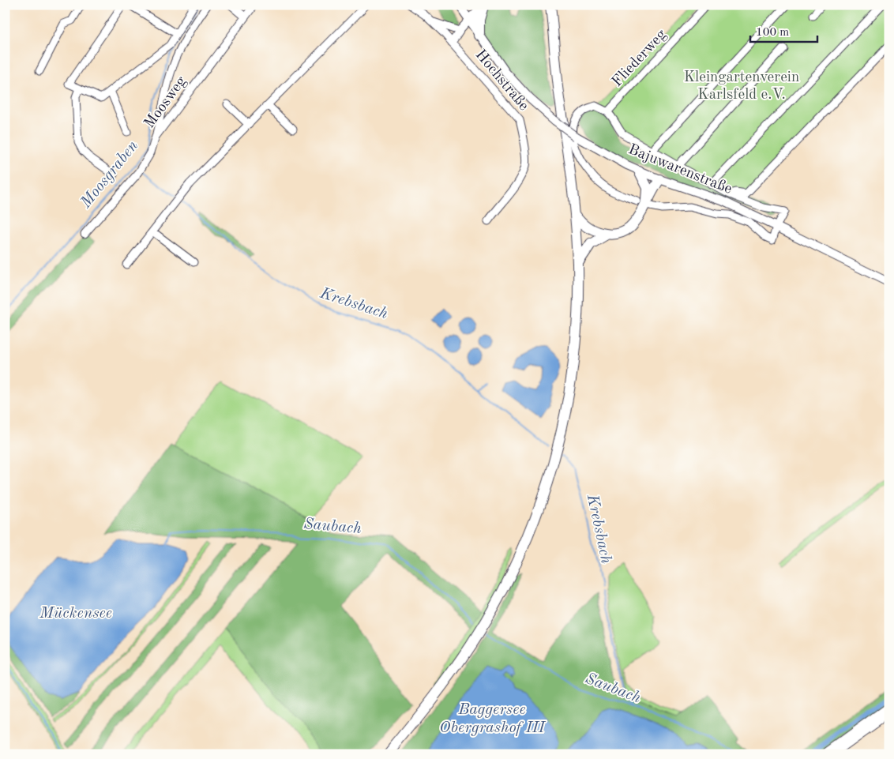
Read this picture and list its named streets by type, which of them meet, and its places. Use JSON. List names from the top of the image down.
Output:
{
  "streets": {
    "main road": ["Bajuwarenstraße"],
    "street": ["Fliederweg", "Hochstraße", "Moosweg"]
  },
  "crossings": [
    ["Fliederweg", "Bajuwarenstraße"]
  ],
  "water": [
    "Moosgraben",
    "Krebsbach",
    "Saubach",
    "Mückensee",
    "Baggersee Obergrashof III"
  ],
  "parks": ["Kleingartenverein Karlsfeld e.V."],
  "scale_bar": "100 m"
}
